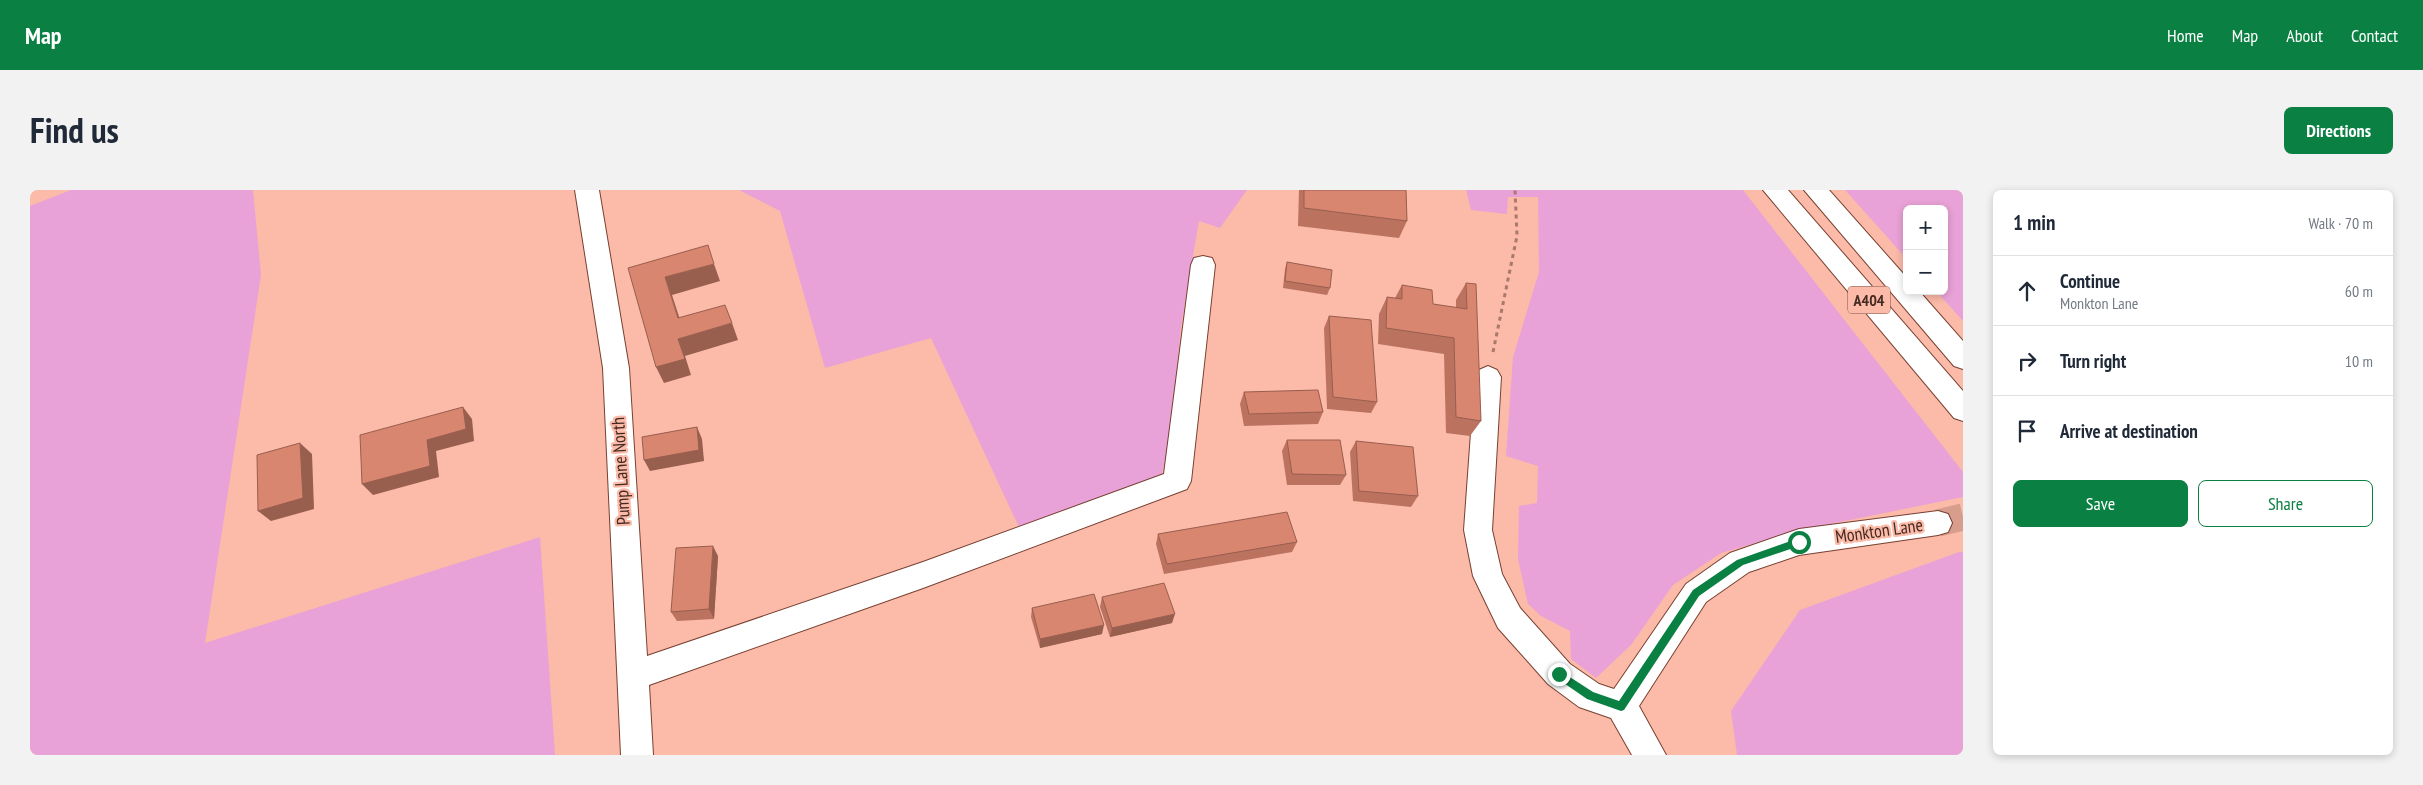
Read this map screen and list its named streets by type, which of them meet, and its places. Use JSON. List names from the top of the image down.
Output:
{
  "streets": {
    "main road": ["A404", "Pump Lane North", "Monkton Lane"]
  },
  "page": {
    "header": "Map",
    "nav": [
      "Home",
      "Map",
      "About",
      "Contact"
    ],
    "title": "Find us",
    "buttons": [
      "Directions",
      ["Save", "Share"]
    ],
    "heading": ["1 min", "Walk · 70 m"],
    "map_buttons": ["+", "−"],
    "list": [
      ["Continue", "Monkton Lane", "60 m"],
      ["Turn right", "10 m"],
      "Arrive at destination"
    ]
  }
}
